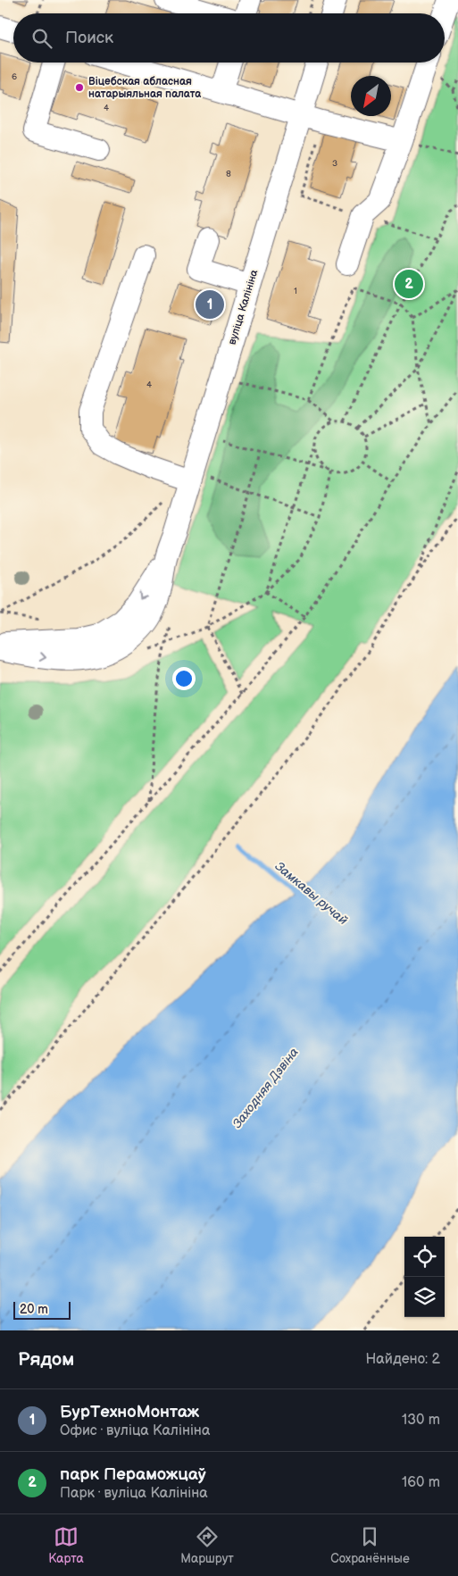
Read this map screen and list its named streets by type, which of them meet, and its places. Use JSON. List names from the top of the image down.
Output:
{
  "streets": {
    "street": ["вуліца Калініна"]
  },
  "water": ["Замкавы ручай", "Заходняя Дзвіна"],
  "places": ["Віцебская абласная натарыяльная палата"],
  "house_numbers": [
    "6",
    "4",
    "3",
    "8",
    "1",
    "4"
  ],
  "scale_bar": "20 m",
  "north": "bottom left",
  "page": {
    "search": "Поиск",
    "pins": ["2", "1"],
    "scale": "20 m",
    "heading": ["Рядом", "Найдено: 2"],
    "list": [
      {
        "mark": "1",
        "name": "БурТехноМонтаж",
        "note": "Офис · вуліца Калініна",
        "value": "130 m"
      },
      {
        "mark": "2",
        "name": "парк Пераможцаў",
        "note": "Парк · вуліца Калініна",
        "value": "160 m"
      }
    ],
    "nav": ["Карта", "Маршрут", "Сохранённые"]
  }
}
